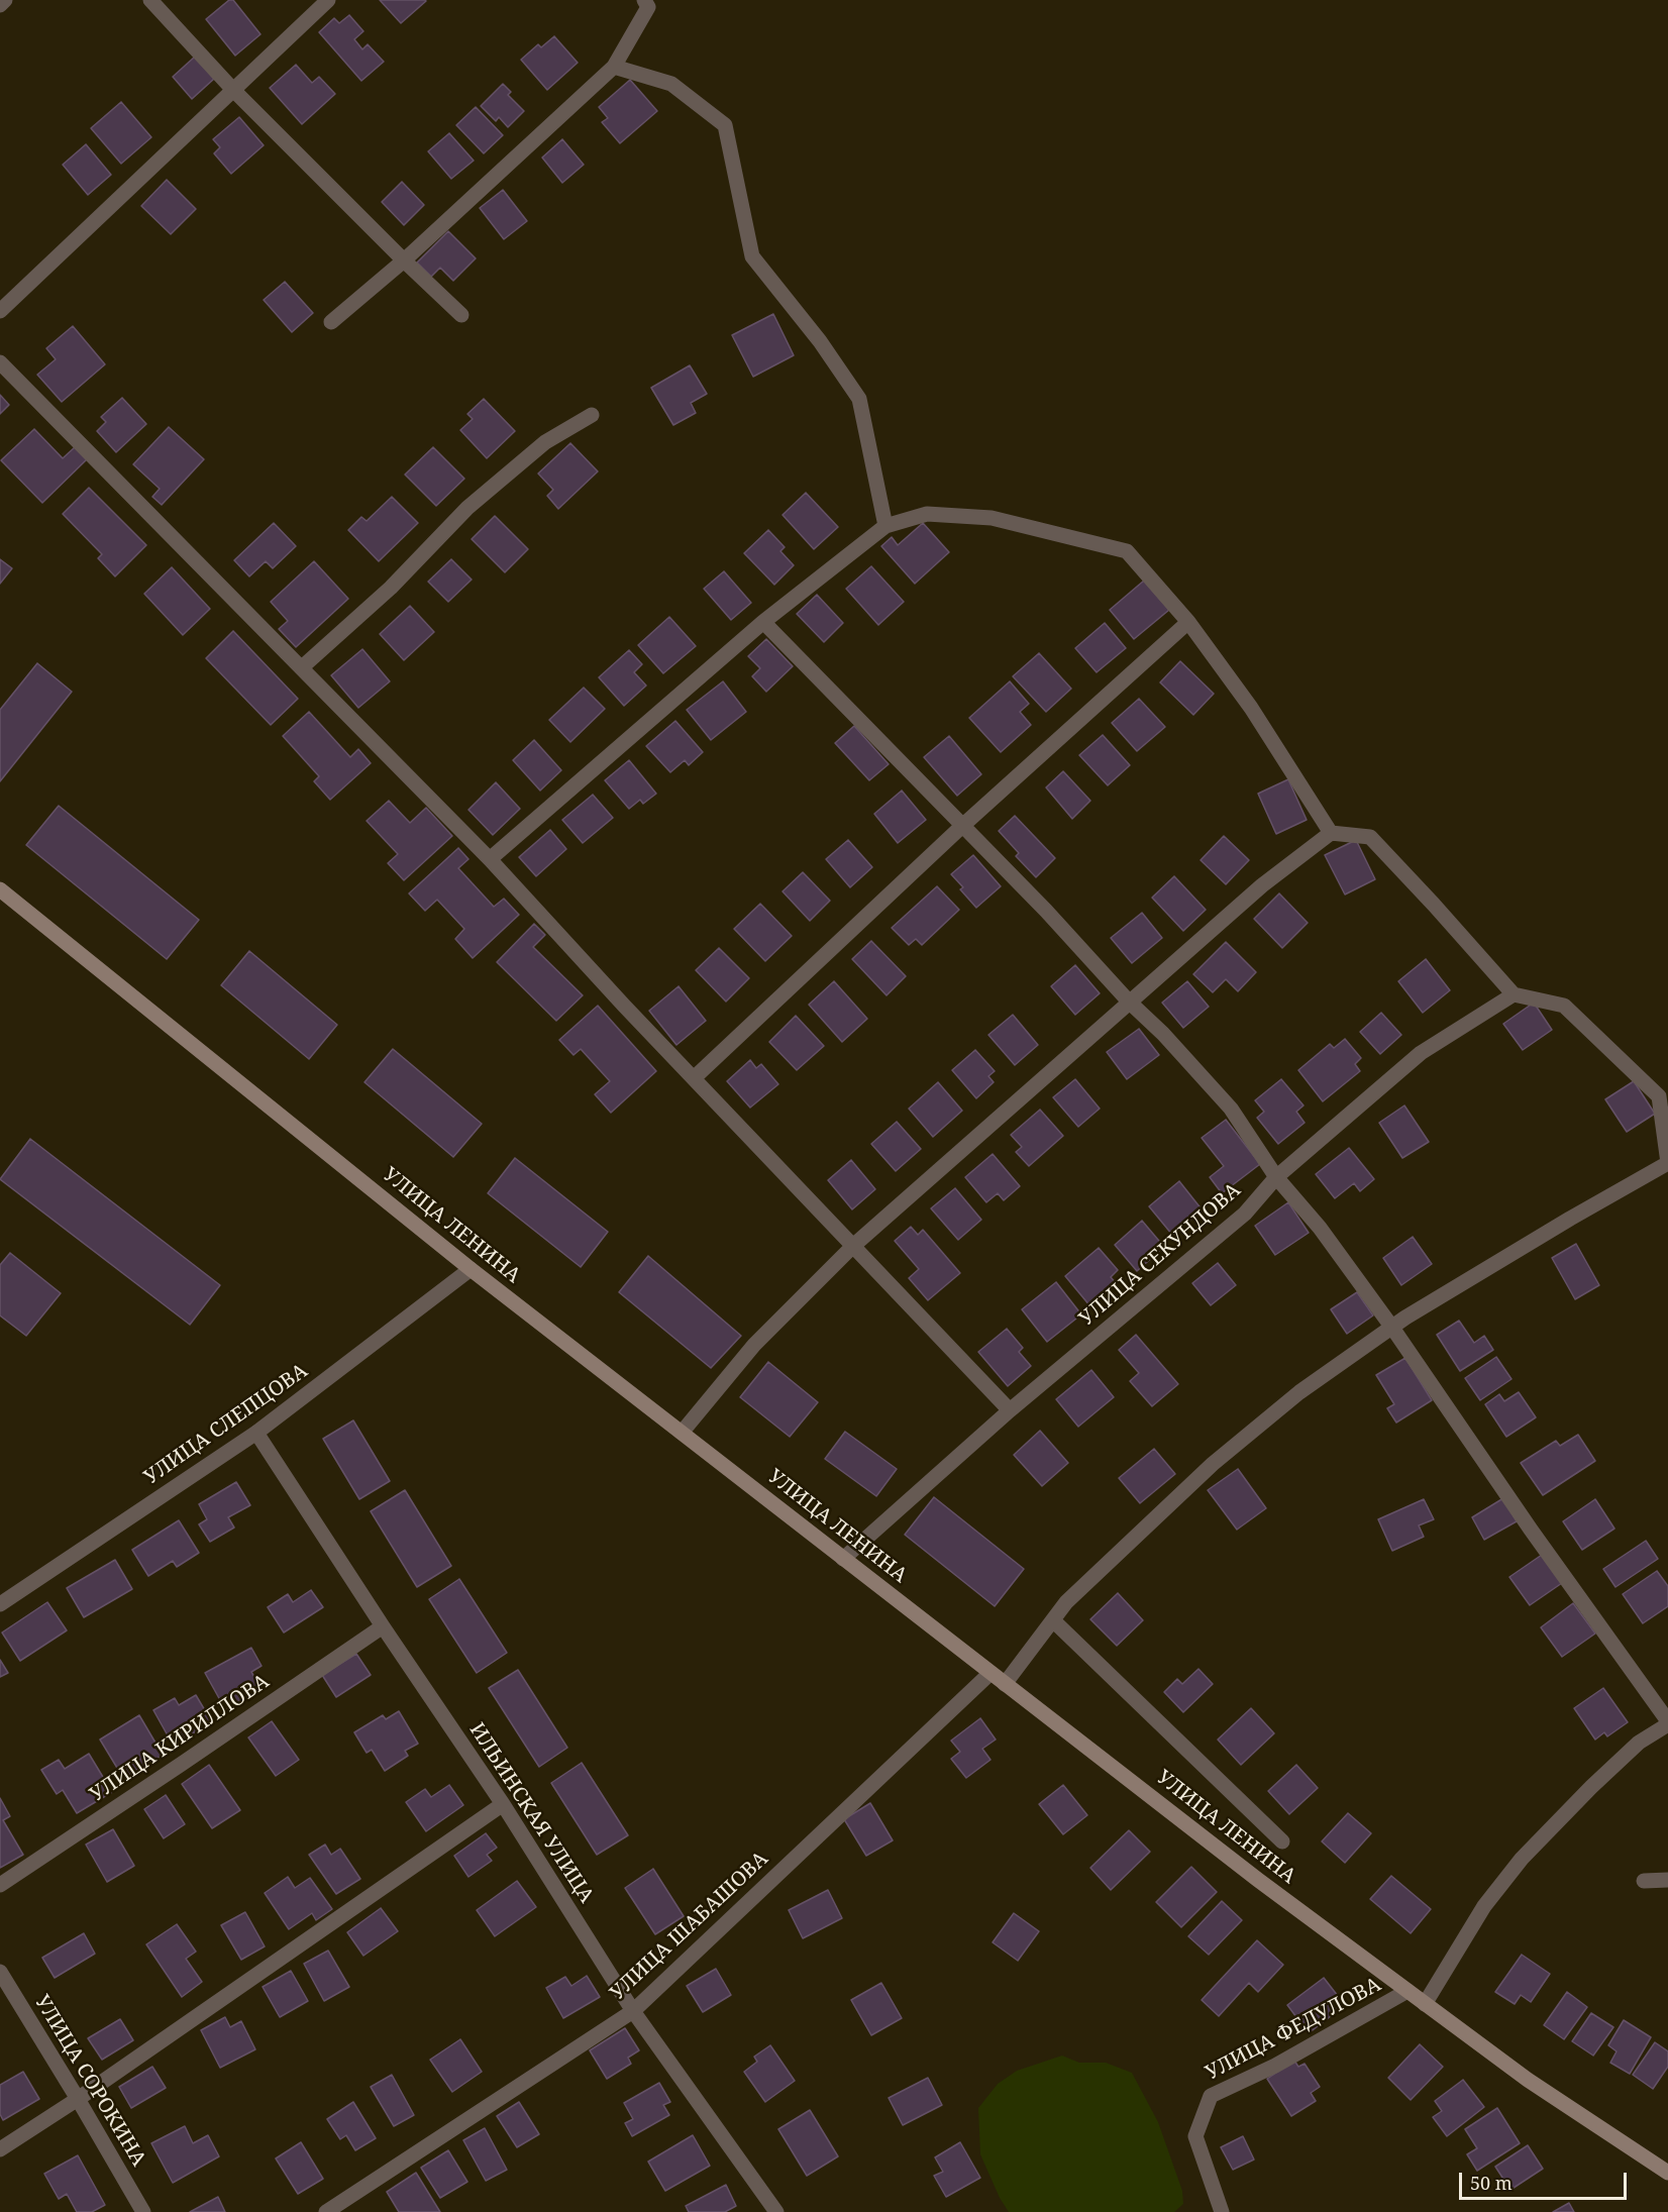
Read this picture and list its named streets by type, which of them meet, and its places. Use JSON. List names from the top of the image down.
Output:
{
  "streets": {
    "main road": ["УЛИЦА ЛЕНИНА"],
    "street": [
      "УЛИЦА СЕКУНДОВА",
      "УЛИЦА СЛЕПЦОВА",
      "УЛИЦА КИРИЛЛОВА",
      "ИЛЬИНСКАЯ УЛИЦА",
      "УЛИЦА ШАБАШОВА",
      "УЛИЦА ФЕДУЛОВА",
      "УЛИЦА СОРОКИНА"
    ]
  },
  "crossings": [
    ["УЛИЦА ЛЕНИНА", "УЛИЦА СЕКУНДОВА"],
    ["УЛИЦА ЛЕНИНА", "УЛИЦА СЛЕПЦОВА"],
    ["УЛИЦА ЛЕНИНА", "УЛИЦА ШАБАШОВА"],
    ["УЛИЦА ЛЕНИНА", "УЛИЦА ФЕДУЛОВА"],
    ["УЛИЦА СЛЕПЦОВА", "ИЛЬИНСКАЯ УЛИЦА"],
    ["УЛИЦА КИРИЛЛОВА", "ИЛЬИНСКАЯ УЛИЦА"],
    ["ИЛЬИНСКАЯ УЛИЦА", "УЛИЦА ШАБАШОВА"]
  ],
  "scale_bar": "50 m"
}
